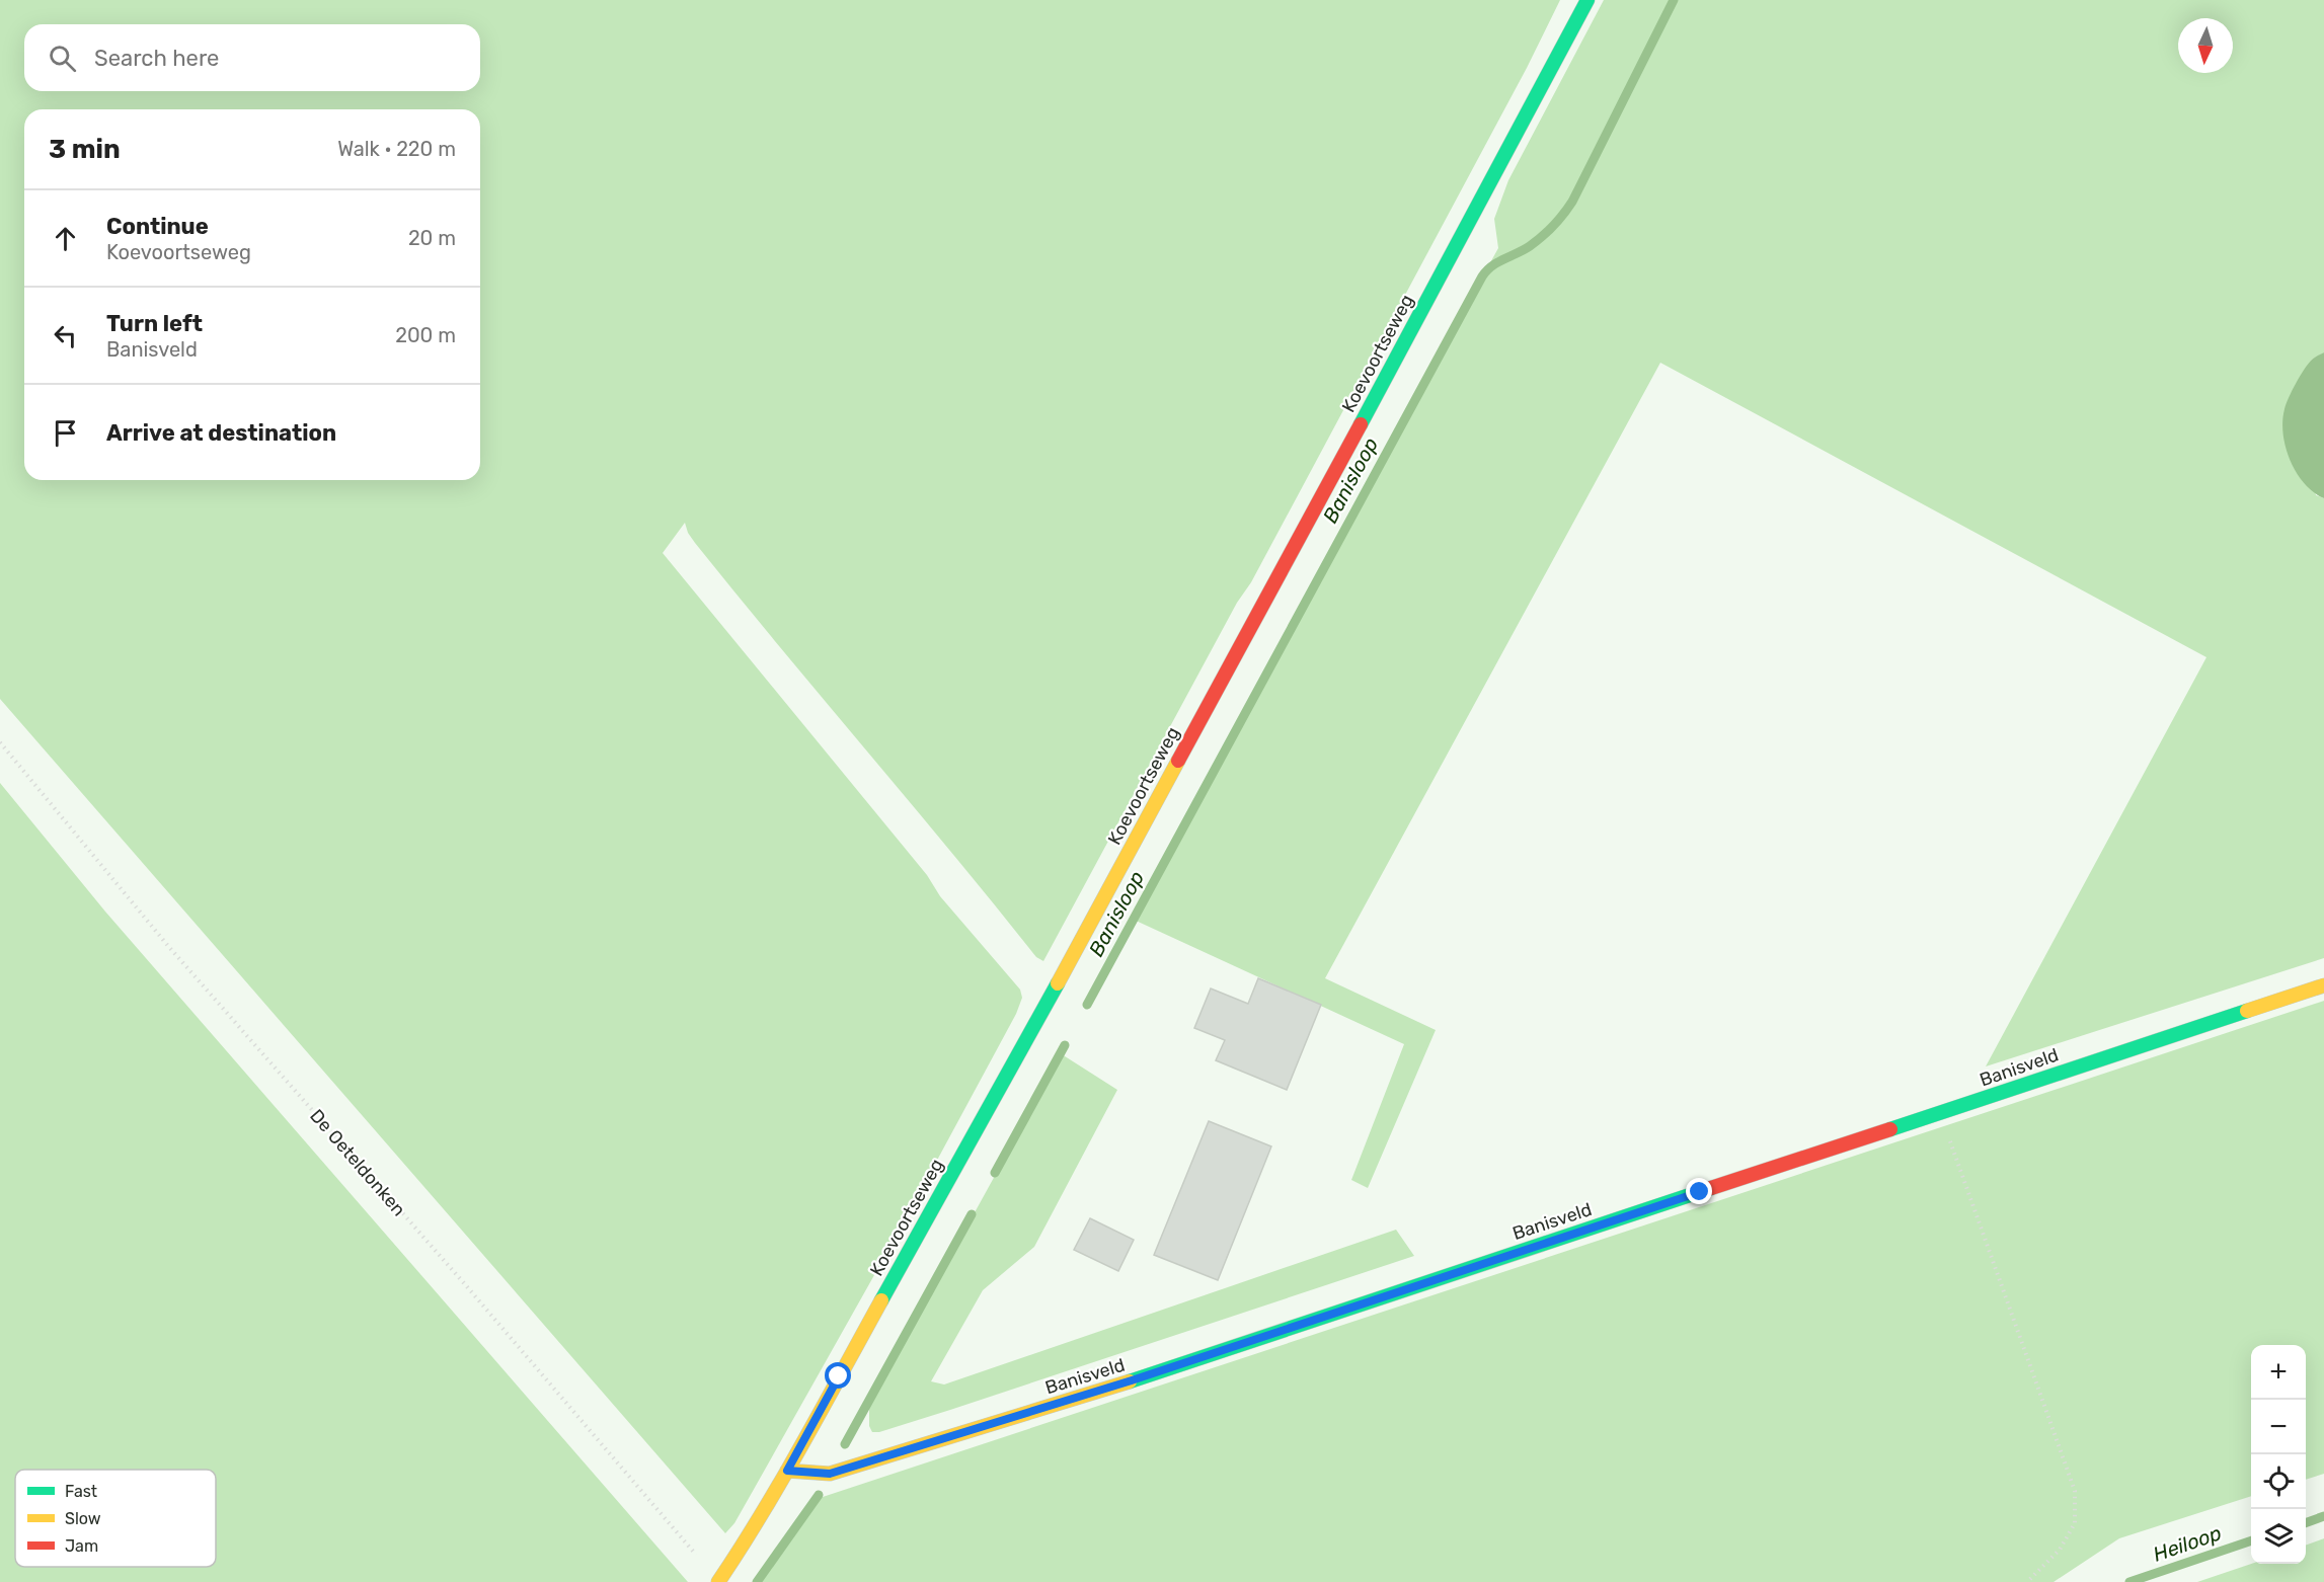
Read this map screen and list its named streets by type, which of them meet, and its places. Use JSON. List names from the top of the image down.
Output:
{
  "streets": {
    "street": ["Koevoortseweg", "Banisveld"],
    "path": ["De Oeteldonken"]
  },
  "crossings": [
    ["Koevoortseweg", "Banisveld"]
  ],
  "water": ["Banisloop", "Heiloop"],
  "legend": ["Fast", "Slow", "Jam"],
  "north": "bottom",
  "page": {
    "search": "Search here",
    "heading": ["3 min", "Walk · 220 m"],
    "list": [
      ["Continue", "Koevoortseweg", "20 m"],
      ["Turn left", "Banisveld", "200 m"],
      "Arrive at destination"
    ],
    "map_buttons": ["+", "−"]
  }
}
